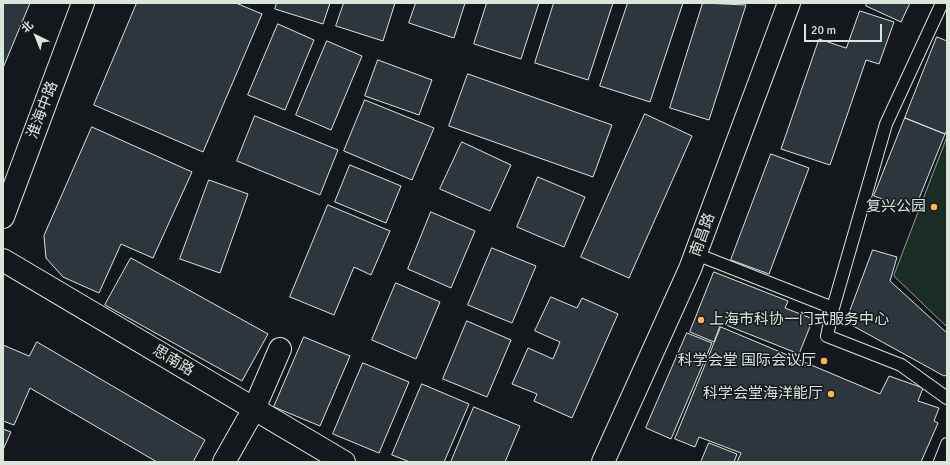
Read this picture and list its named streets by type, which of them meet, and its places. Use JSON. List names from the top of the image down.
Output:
{
  "streets": {
    "street": ["淮海中路", "南昌路", "思南路"]
  },
  "places": [
    "复兴公园",
    "上海市科协一门式服务中心",
    "科学会堂 国际会议厅",
    "科学会堂海洋能厅"
  ],
  "scale_bar": "20 m",
  "north": "top left"
}
